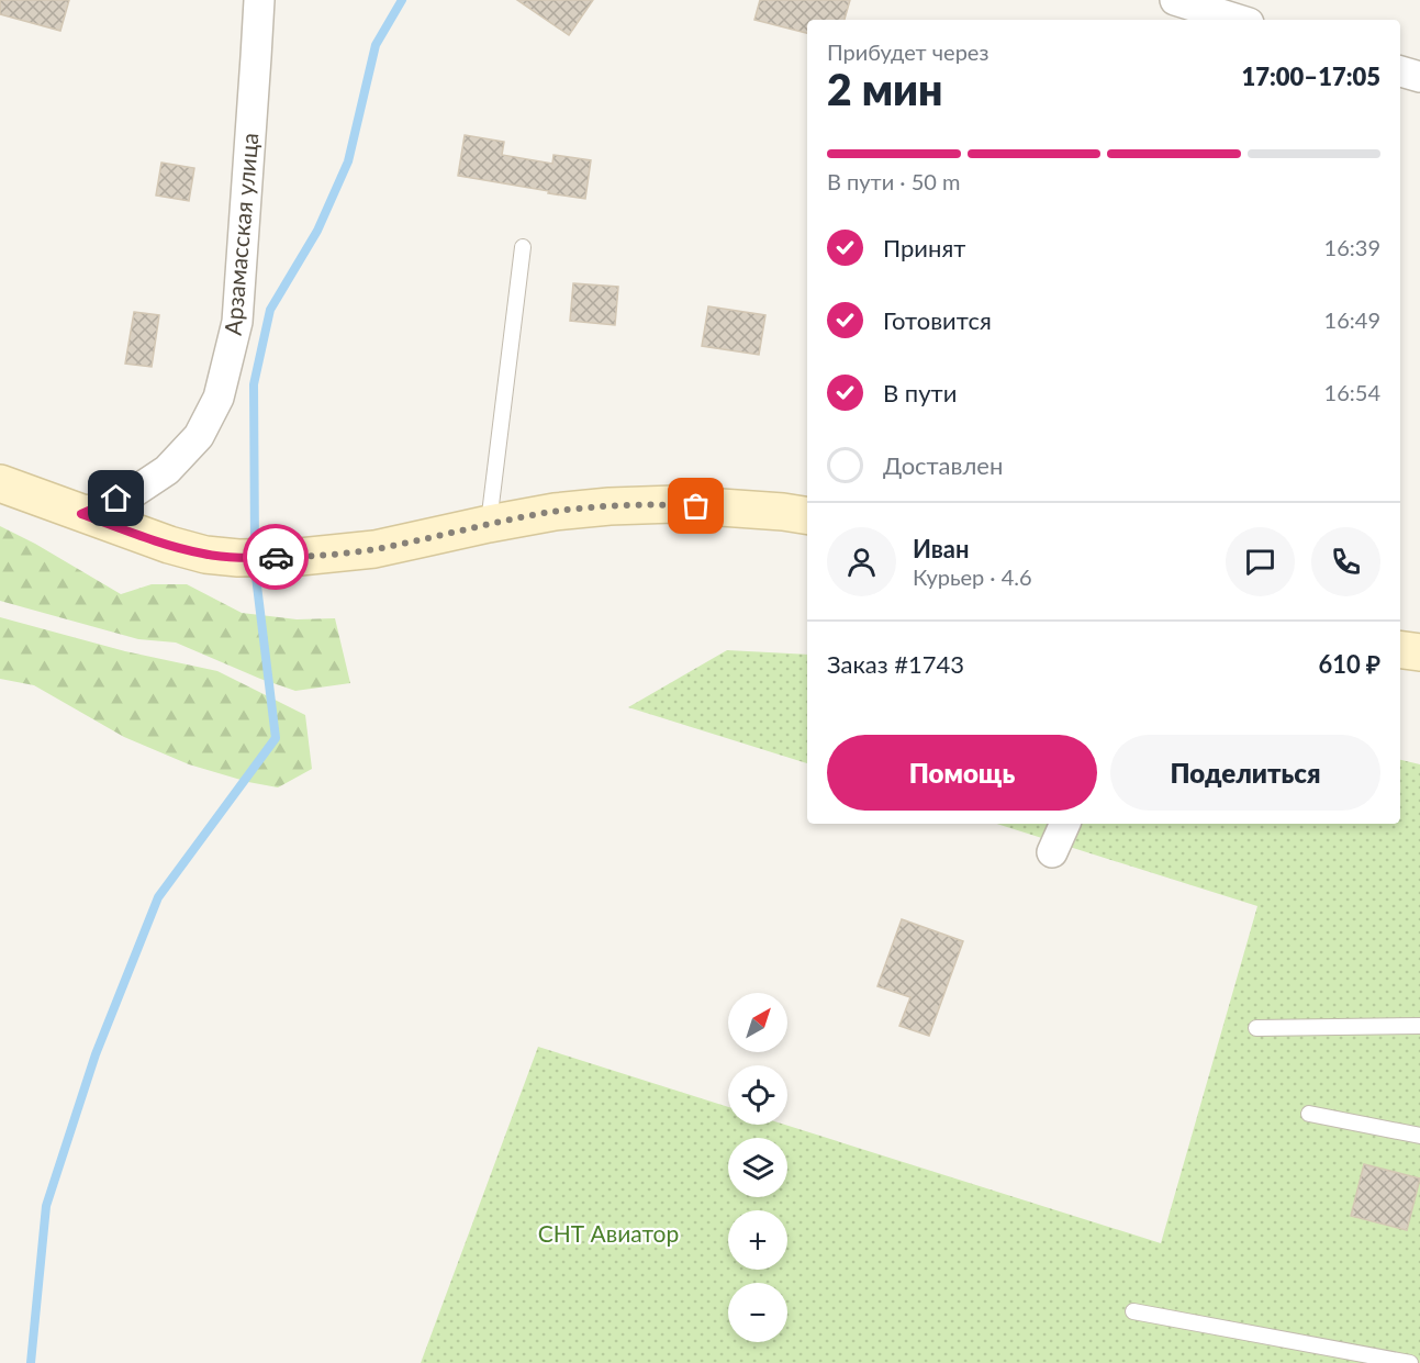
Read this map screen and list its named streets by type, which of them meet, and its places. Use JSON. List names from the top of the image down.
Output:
{
  "streets": {
    "street": ["Арзамасская улица"]
  },
  "parks": ["СНТ Авиатор"],
  "north": "top right",
  "page": {
    "heading": ["2 мин", "Прибудет через", "17:00–17:05"],
    "panel": [
      "Иван",
      "Курьер · 4.6",
      "Заказ #1743",
      "610 ₽"
    ],
    "bar": "В пути · 50 m",
    "list": [
      ["Принят", "16:39"],
      ["Готовится", "16:49"],
      ["В пути", "16:54"],
      "Доставлен"
    ],
    "buttons": ["Помощь", "Поделиться"],
    "map_buttons": ["+", "−"]
  }
}
